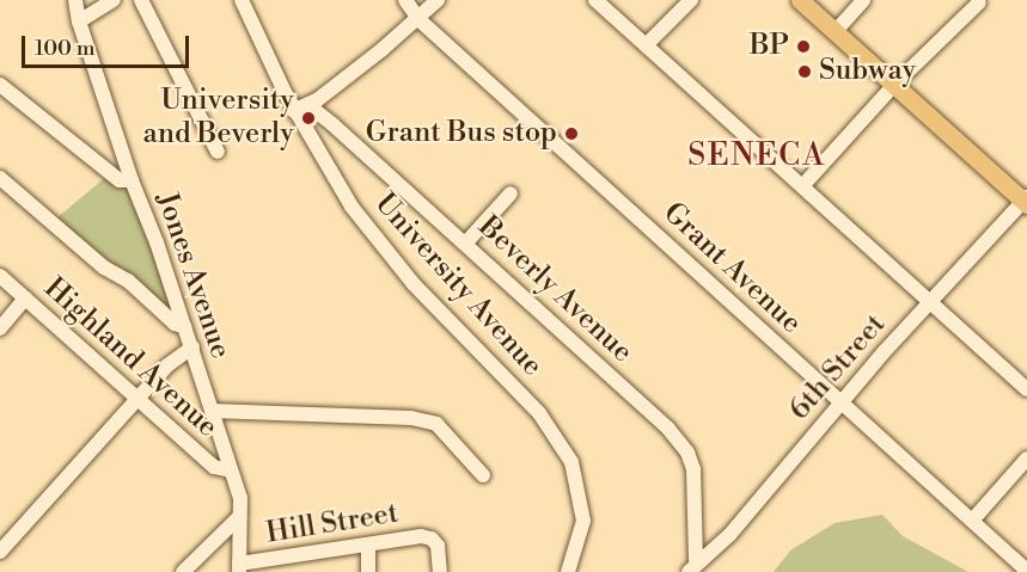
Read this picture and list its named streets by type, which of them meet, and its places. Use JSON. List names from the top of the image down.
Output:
{
  "streets": {
    "street": [
      "Grant Avenue",
      "Jones Avenue",
      "University Avenue",
      "Beverly Avenue",
      "Highland Avenue",
      "6th Street",
      "Hill Street"
    ]
  },
  "crossings": [
    ["Grant Avenue", "6th Street"],
    ["Jones Avenue", "Highland Avenue"],
    ["Jones Avenue", "Hill Street"],
    ["University Avenue", "Beverly Avenue"],
    ["Beverly Avenue", "6th Street"]
  ],
  "districts": ["SENECA"],
  "places": [
    "BP",
    "Subway",
    "University and Beverly",
    "Grant Bus stop"
  ],
  "scale_bar": "100 m"
}
